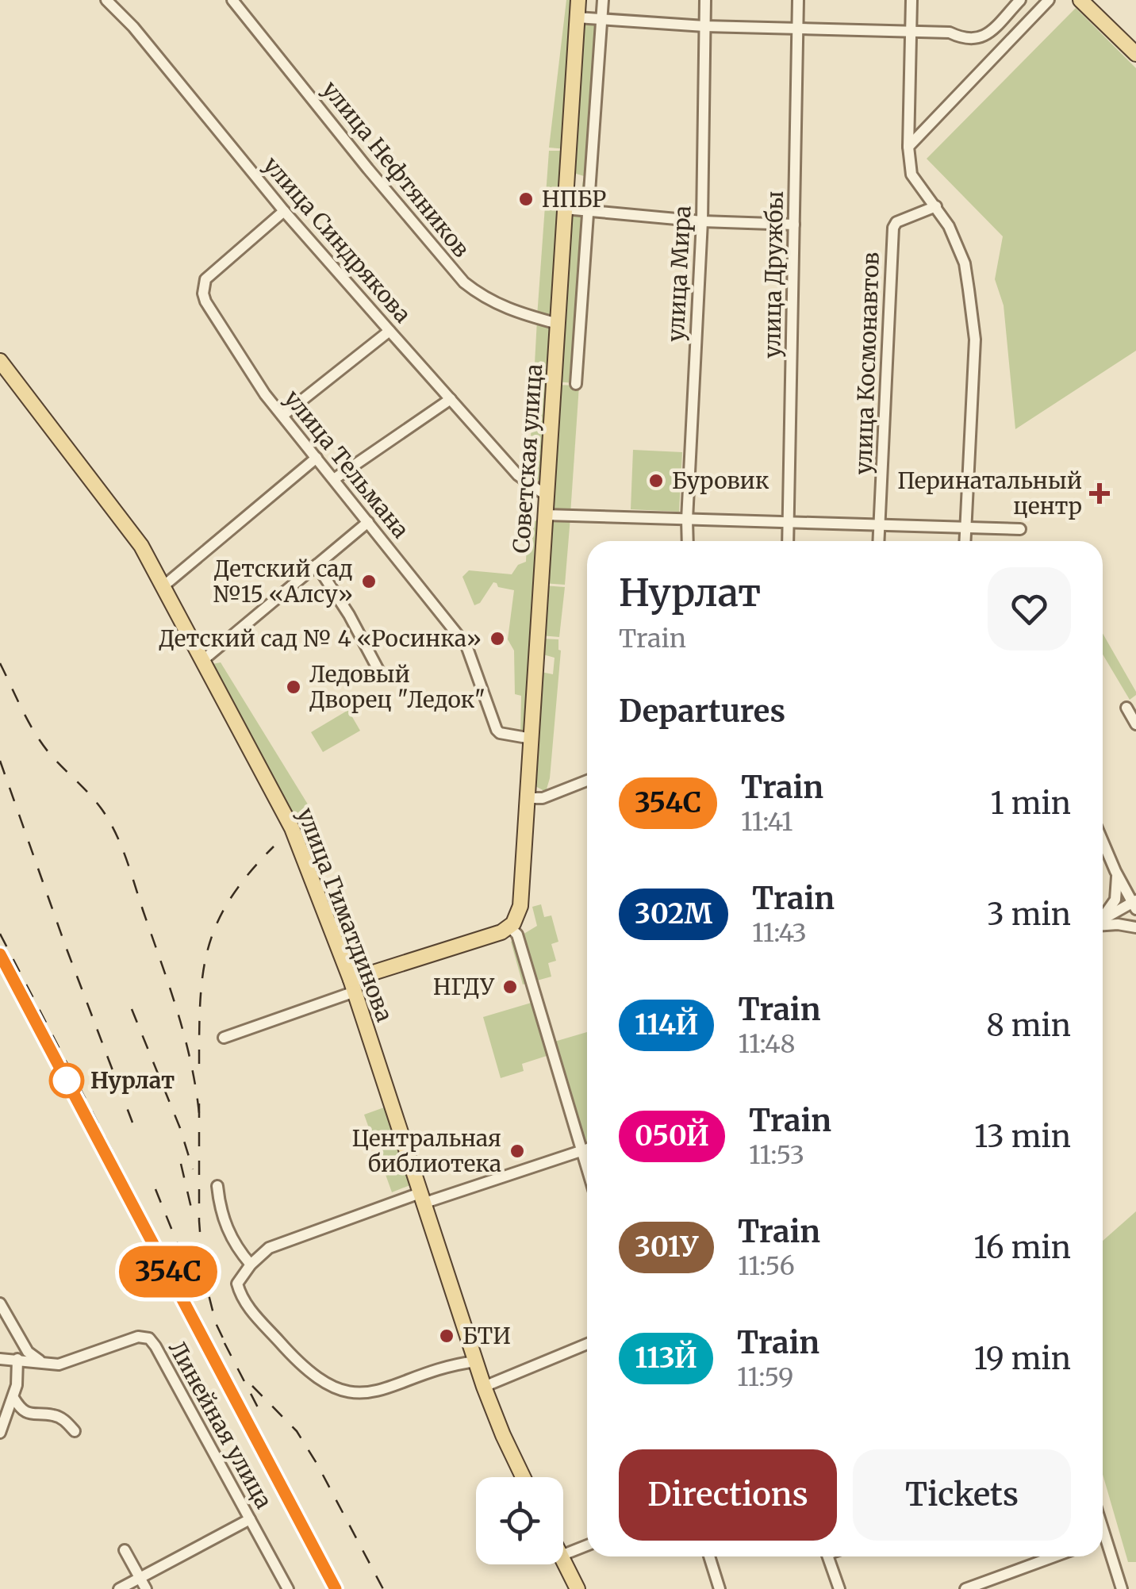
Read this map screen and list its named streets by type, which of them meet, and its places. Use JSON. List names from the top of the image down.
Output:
{
  "streets": {
    "main road": ["Советская улица", "улица Гиматдинова"],
    "street": [
      "улица Нефтяников",
      "улица Синдрякова",
      "улица Мира",
      "улица Дружбы",
      "улица Космонавтов",
      "улица Тельмана",
      "Линейная улица"
    ]
  },
  "crossings": [
    ["улица Нефтяников", "Советская улица"],
    ["улица Синдрякова", "Советская улица"],
    ["улица Синдрякова", "улица Тельмана"],
    ["Советская улица", "улица Тельмана"]
  ],
  "places": {
    "other": [
      "НПБР",
      "Буровик",
      "Детский сад №15 «Алсу»",
      "Детский сад № 4 «Росинка»",
      "Ледовый Дворец \"Ледок\"",
      "НГДУ",
      "Нурлат",
      "Центральная библиотека",
      "БТИ"
    ],
    "health": ["Перинатальный центр"]
  },
  "page": {
    "on_map": "354С",
    "heading": [
      ["Нурлат", "Train"],
      "Departures"
    ],
    "list": [
      {
        "mark": "354С",
        "name": "Train",
        "note": "11:41",
        "value": "1 min"
      },
      {
        "mark": "302М",
        "name": "Train",
        "note": "11:43",
        "value": "3 min"
      },
      {
        "mark": "114Й",
        "name": "Train",
        "note": "11:48",
        "value": "8 min"
      },
      {
        "mark": "050Й",
        "name": "Train",
        "note": "11:53",
        "value": "13 min"
      },
      {
        "mark": "301У",
        "name": "Train",
        "note": "11:56",
        "value": "16 min"
      },
      {
        "mark": "113Й",
        "name": "Train",
        "note": "11:59",
        "value": "19 min"
      }
    ],
    "buttons": ["Directions", "Tickets"]
  }
}
